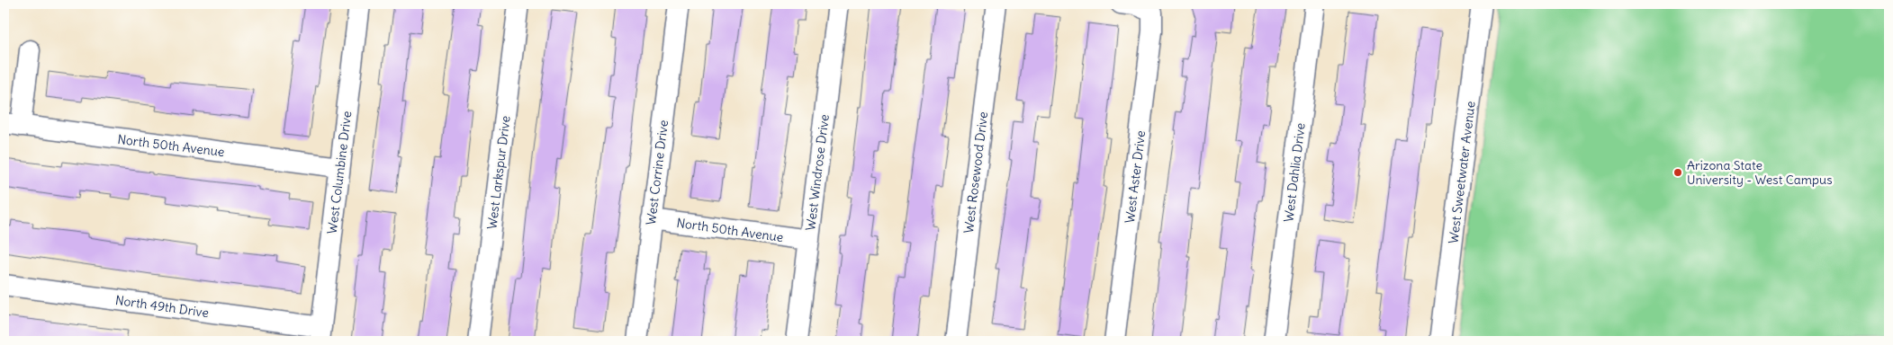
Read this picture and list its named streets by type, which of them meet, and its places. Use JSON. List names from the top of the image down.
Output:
{
  "streets": {
    "street": [
      "North 50th Avenue",
      "West Columbine Drive",
      "West Larkspur Drive",
      "West Corrine Drive",
      "West Windrose Drive",
      "West Rosewood Drive",
      "West Dahlia Drive",
      "West Sweetwater Avenue",
      "West Aster Drive",
      "North 49th Drive"
    ]
  },
  "crossings": [
    ["North 50th Avenue", "West Columbine Drive"],
    ["North 50th Avenue", "West Corrine Drive"],
    ["North 50th Avenue", "West Windrose Drive"],
    ["West Columbine Drive", "North 49th Drive"]
  ],
  "places": ["Arizona State University - West Campus"]
}
